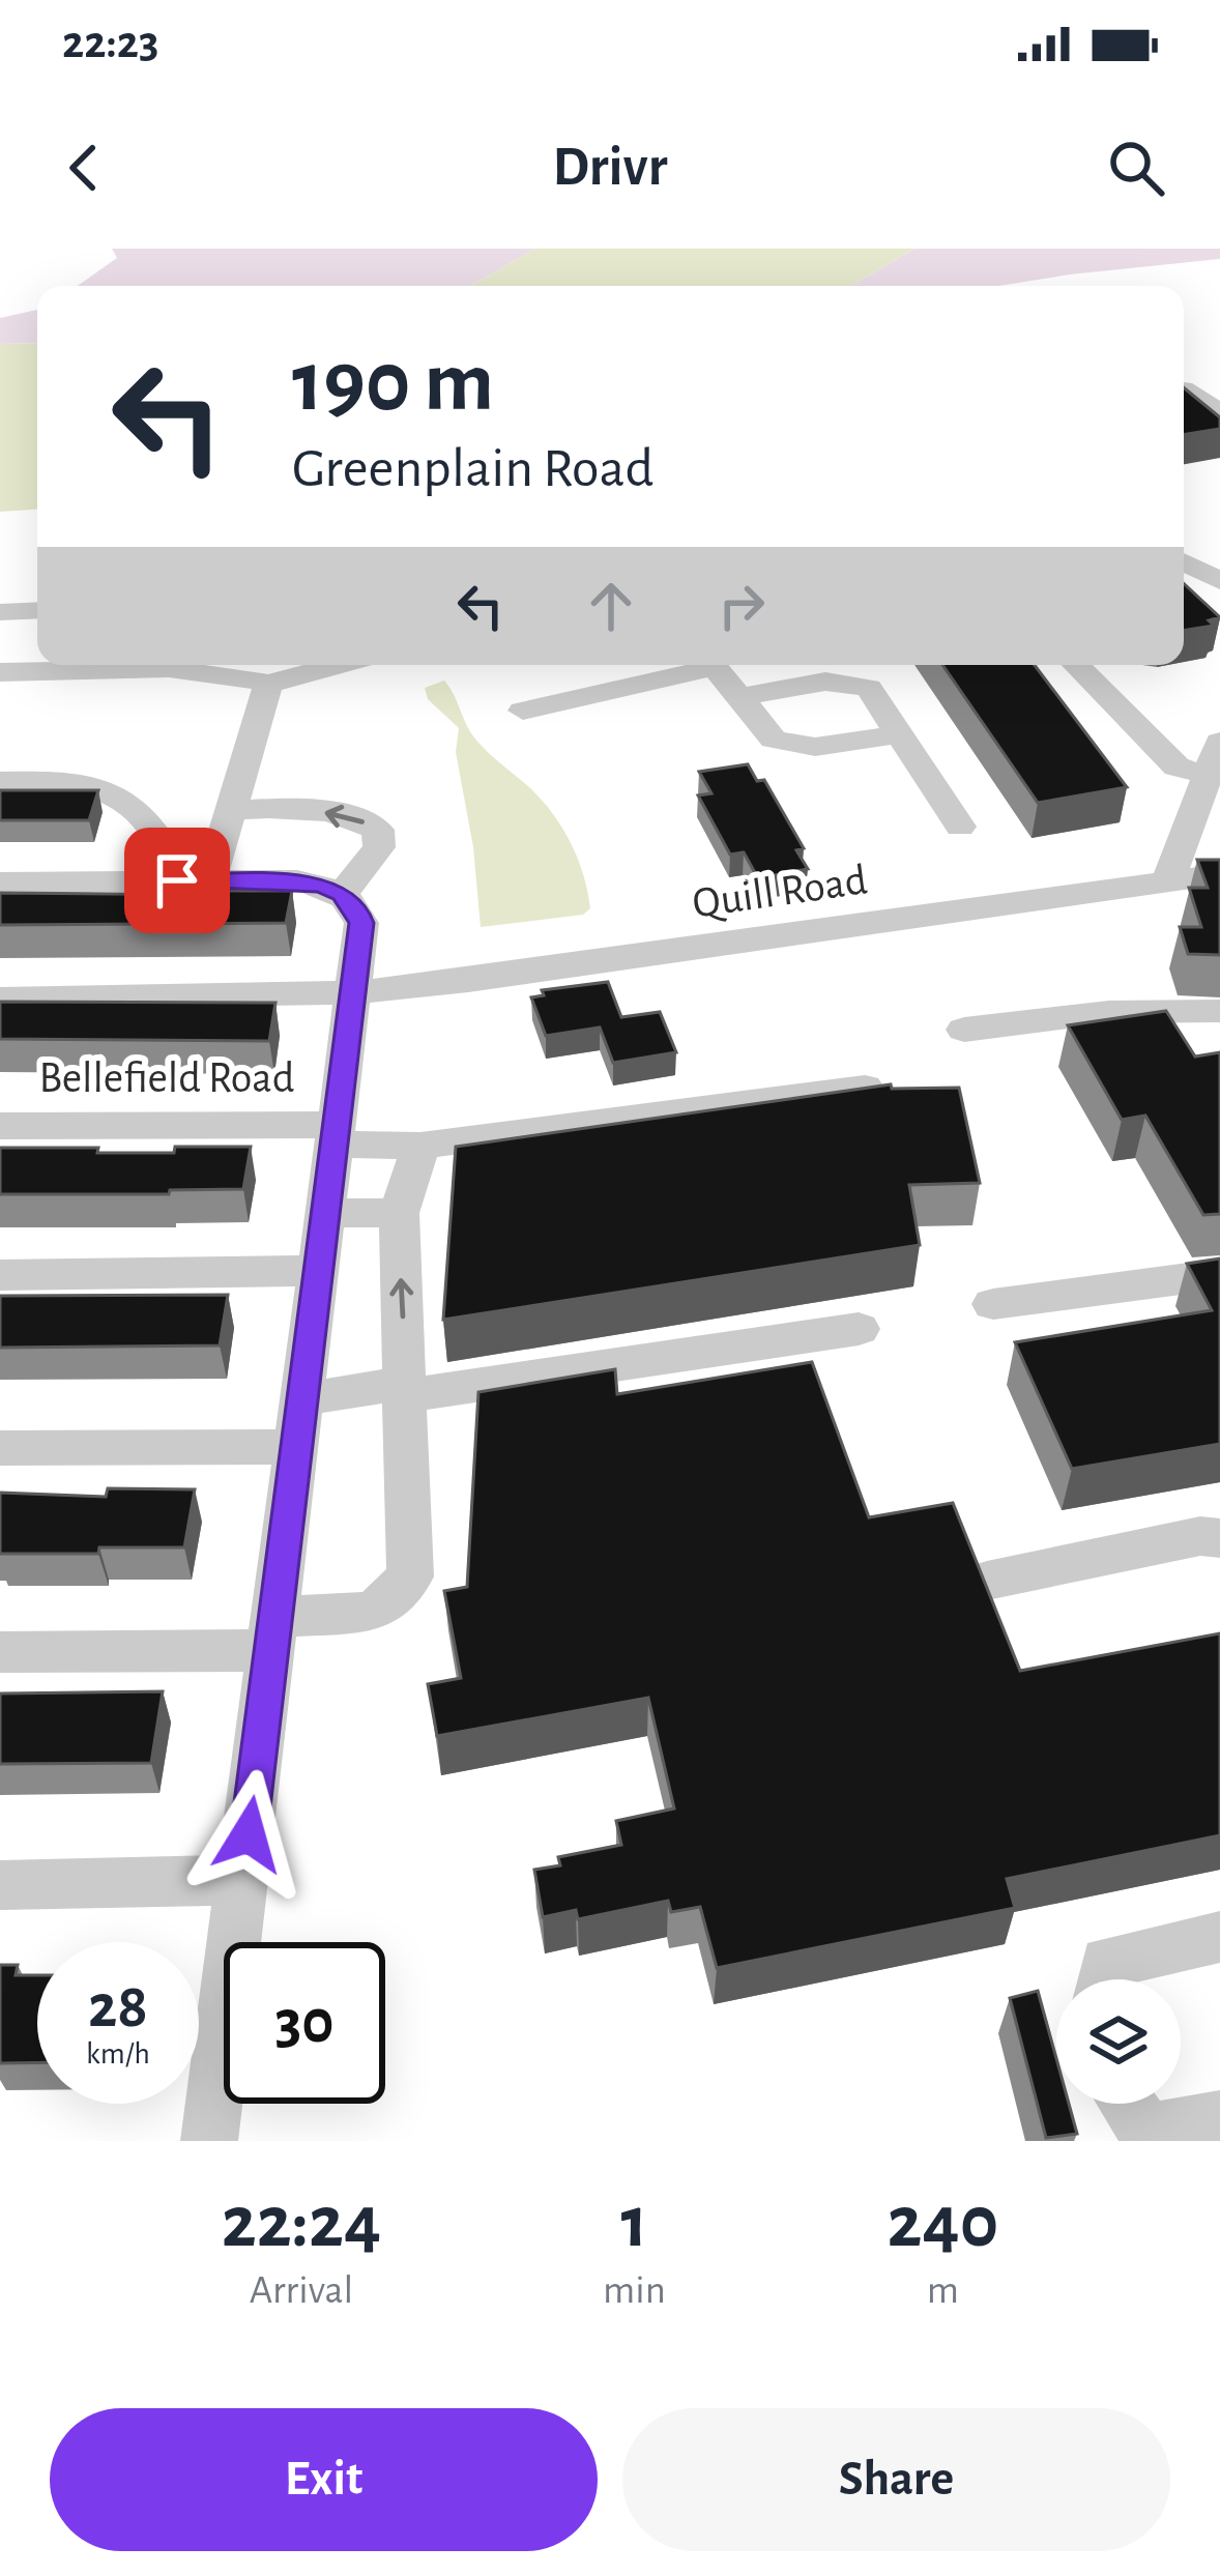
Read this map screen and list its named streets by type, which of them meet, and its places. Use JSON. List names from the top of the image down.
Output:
{
  "streets": {
    "street": ["Quill Road", "Bellefield Road"]
  },
  "page": {
    "status": "22:23",
    "header": "Drivr",
    "turn": ["190 m", "Greenplain Road"],
    "speed": "28 km/h",
    "limit": "30",
    "eta": [
      "22:24",
      "Arrival",
      "1",
      "min",
      "240",
      "m"
    ],
    "buttons": ["Exit", "Share"]
  }
}
